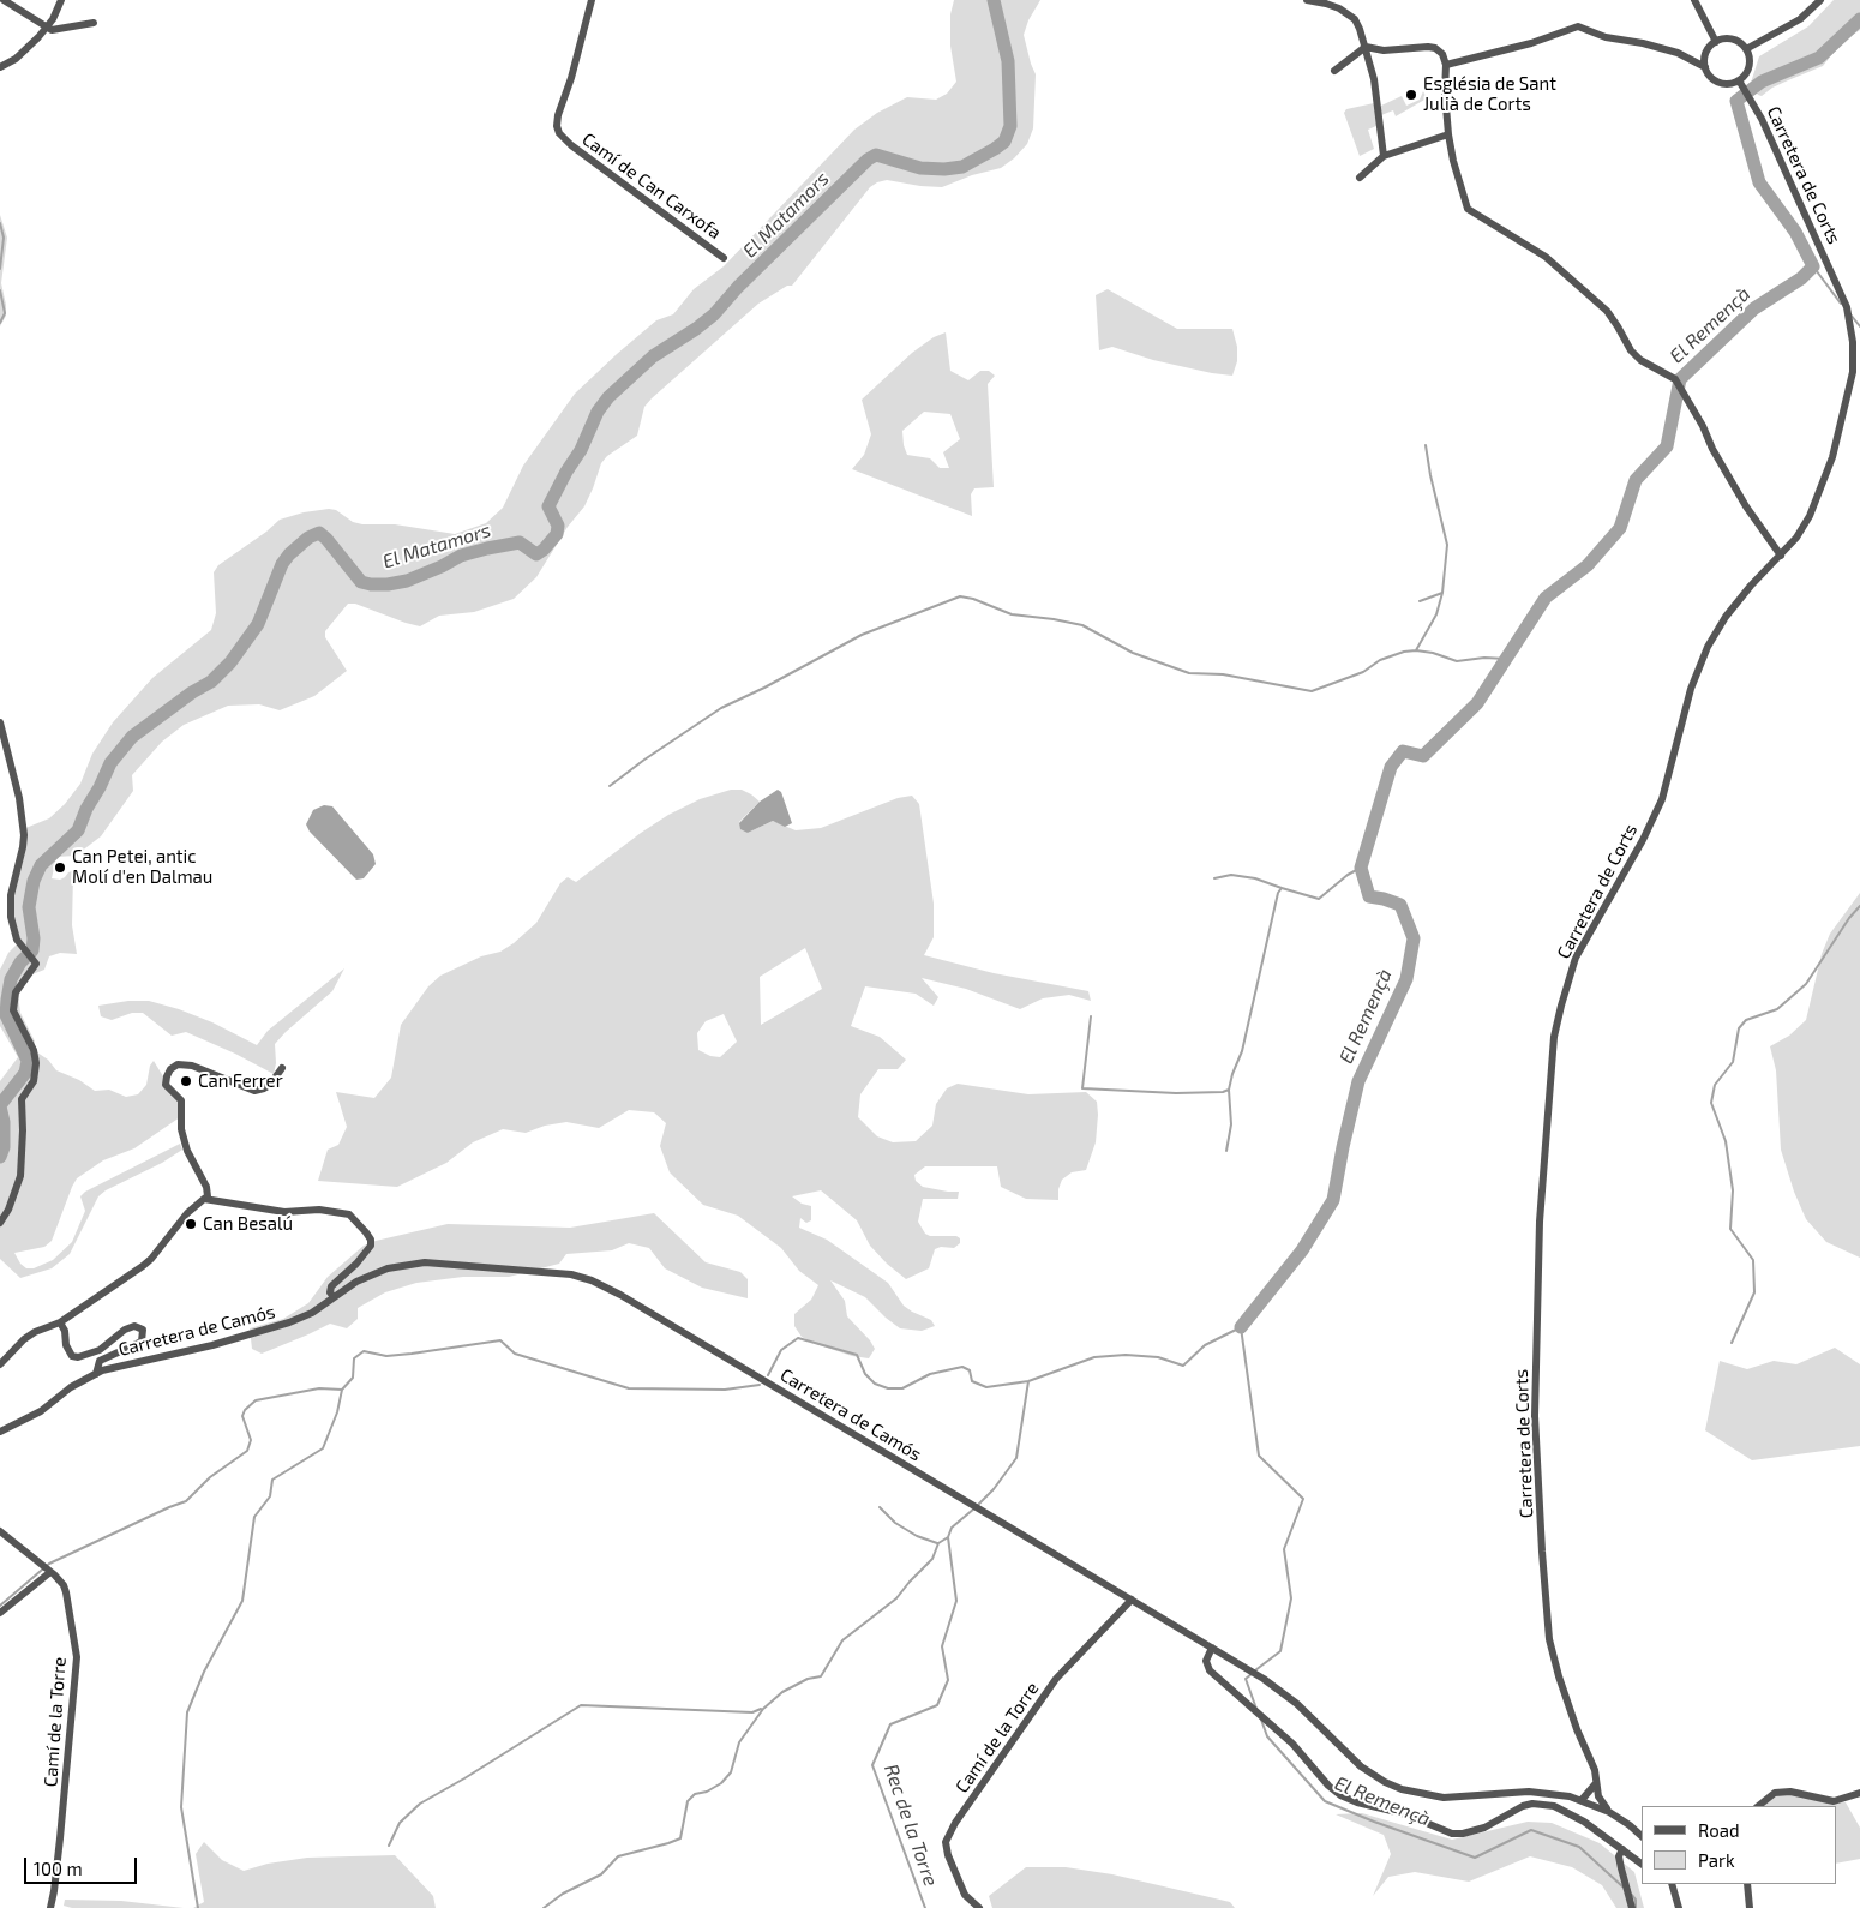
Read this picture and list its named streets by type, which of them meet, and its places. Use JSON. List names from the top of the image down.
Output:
{
  "streets": {
    "street": [
      "Carretera de Corts",
      "Camí de Can Carxofa",
      "Carretera de Camós",
      "Camí de la Torre"
    ]
  },
  "crossings": [
    ["Carretera de Corts", "Carretera de Camós"],
    ["Carretera de Camós", "Camí de la Torre"]
  ],
  "water": ["El Matamors", "El Remençà", "Rec de la Torre"],
  "places": [
    "Església de Sant Julià de Corts",
    "Can Petei, antic Molí d'en Dalmau",
    "Can Ferrer",
    "Can Besalú"
  ],
  "legend": ["Road", "Park"],
  "scale_bar": "100 m"
}
